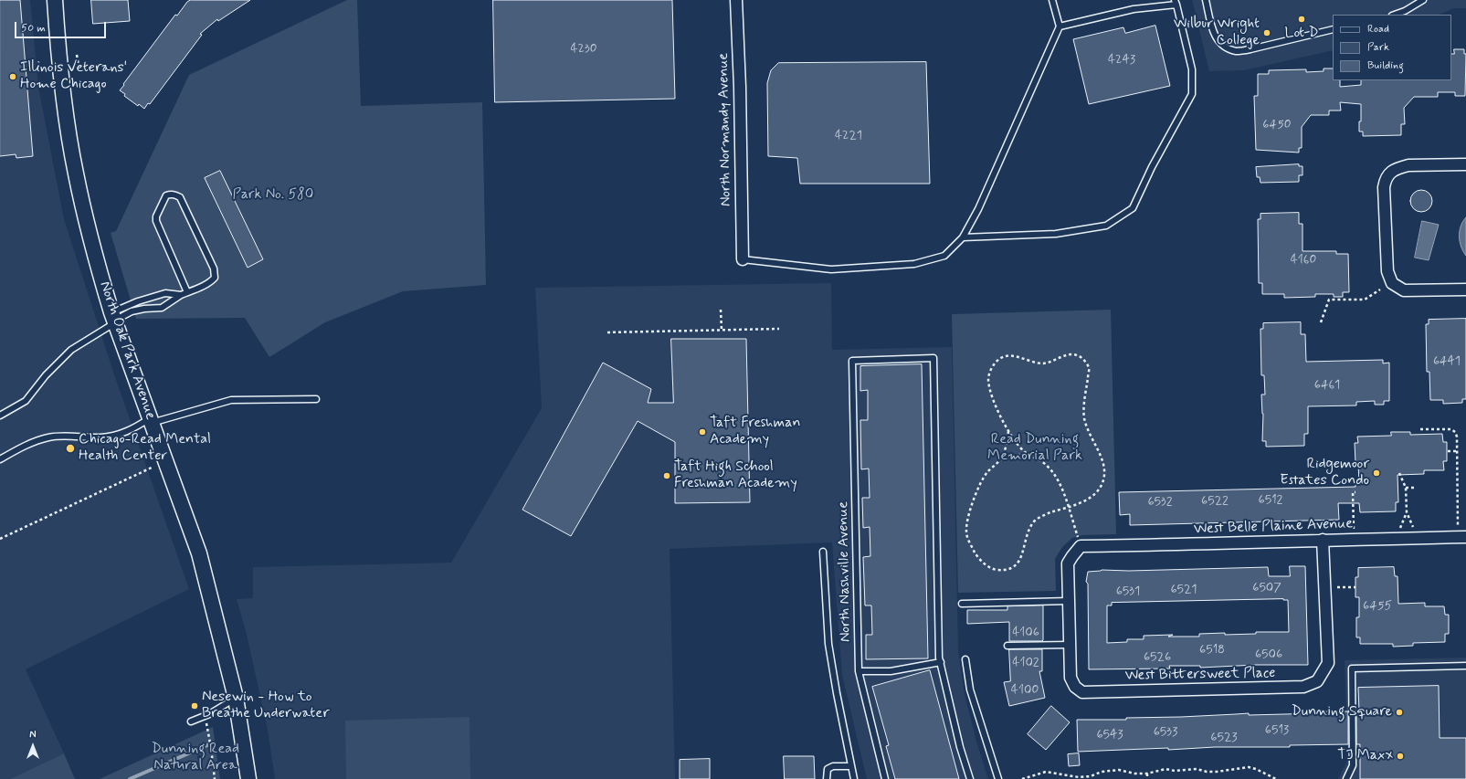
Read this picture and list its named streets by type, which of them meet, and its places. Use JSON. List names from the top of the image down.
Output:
{
  "streets": {
    "street": [
      "North Normandy Avenue",
      "North Oak Park Avenue",
      "West Belle Plaine Avenue",
      "West Bittersweet Place"
    ],
    "lane": ["North Nashville Avenue"]
  },
  "crossings": [
    ["West Belle Plaine Avenue", "West Bittersweet Place"]
  ],
  "parks": ["Park No. 580", "Read Dunning Memorial Park", "Dunning Read Natural Area"],
  "places": [
    "Lot D",
    "Wilbur Wright College",
    "Illinois Veterans' Home Chicago",
    "Taft Freshman Academy",
    "Chicago-Read Mental Health Center",
    "Ridgemoor Estates Condo",
    "Taft High School Freshman Academy",
    "Nesewin - How to Breathe Underwater",
    "Dunning Square",
    "TJ Maxx"
  ],
  "house_numbers": [
    "4230",
    "4243",
    "6450",
    "4221",
    "4160",
    "6441",
    "6461",
    "6512",
    "6522",
    "6532",
    "6507",
    "6521",
    "6531",
    "6455",
    "4106",
    "6518",
    "6506",
    "6526",
    "4102",
    "4100",
    "6513",
    "6533",
    "6543",
    "6523"
  ],
  "legend": ["Road", "Park", "Building"],
  "scale_bar": "50 m",
  "north": "top"
}
